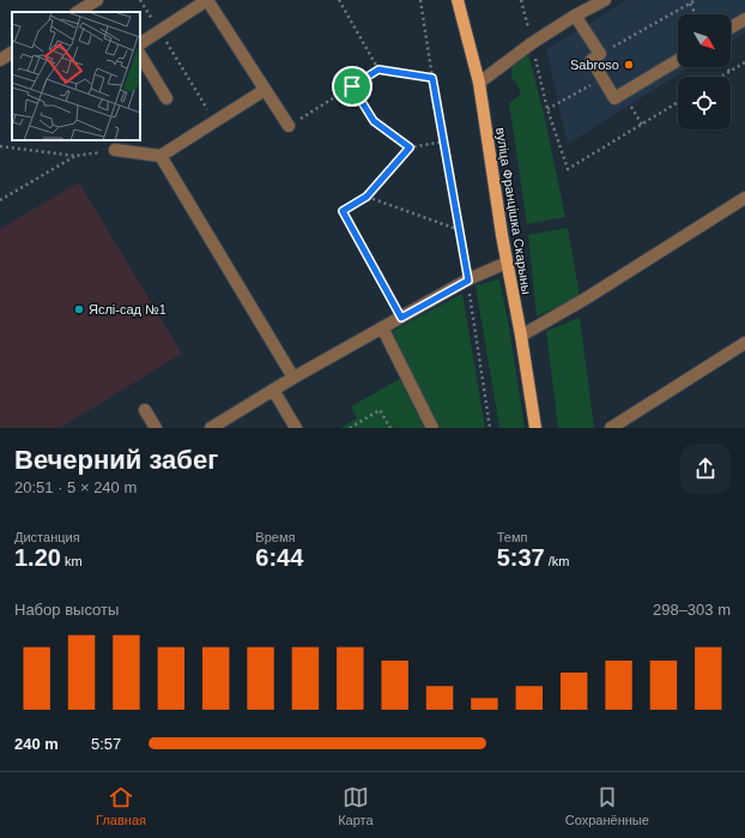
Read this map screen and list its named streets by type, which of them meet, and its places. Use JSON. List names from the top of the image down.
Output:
{
  "streets": {
    "main road": ["вуліца Францішка Скарыны"]
  },
  "places": ["Sabroso", "Яслі-сад №1"],
  "north": "bottom right",
  "page": {
    "heading": ["Вечерний забег", "20:51 · 5 × 240 m"],
    "stats": [
      ["Дистанция", "1.20 km"],
      ["Время", "6:44"],
      ["Темп", "5:37 /km"]
    ],
    "chart": ["Набор высоты", "298–303 m"],
    "list": [
      {
        "name": "240 m",
        "note": "5:57"
      }
    ],
    "tabs": ["Главная", "Карта", "Сохранённые"]
  }
}
